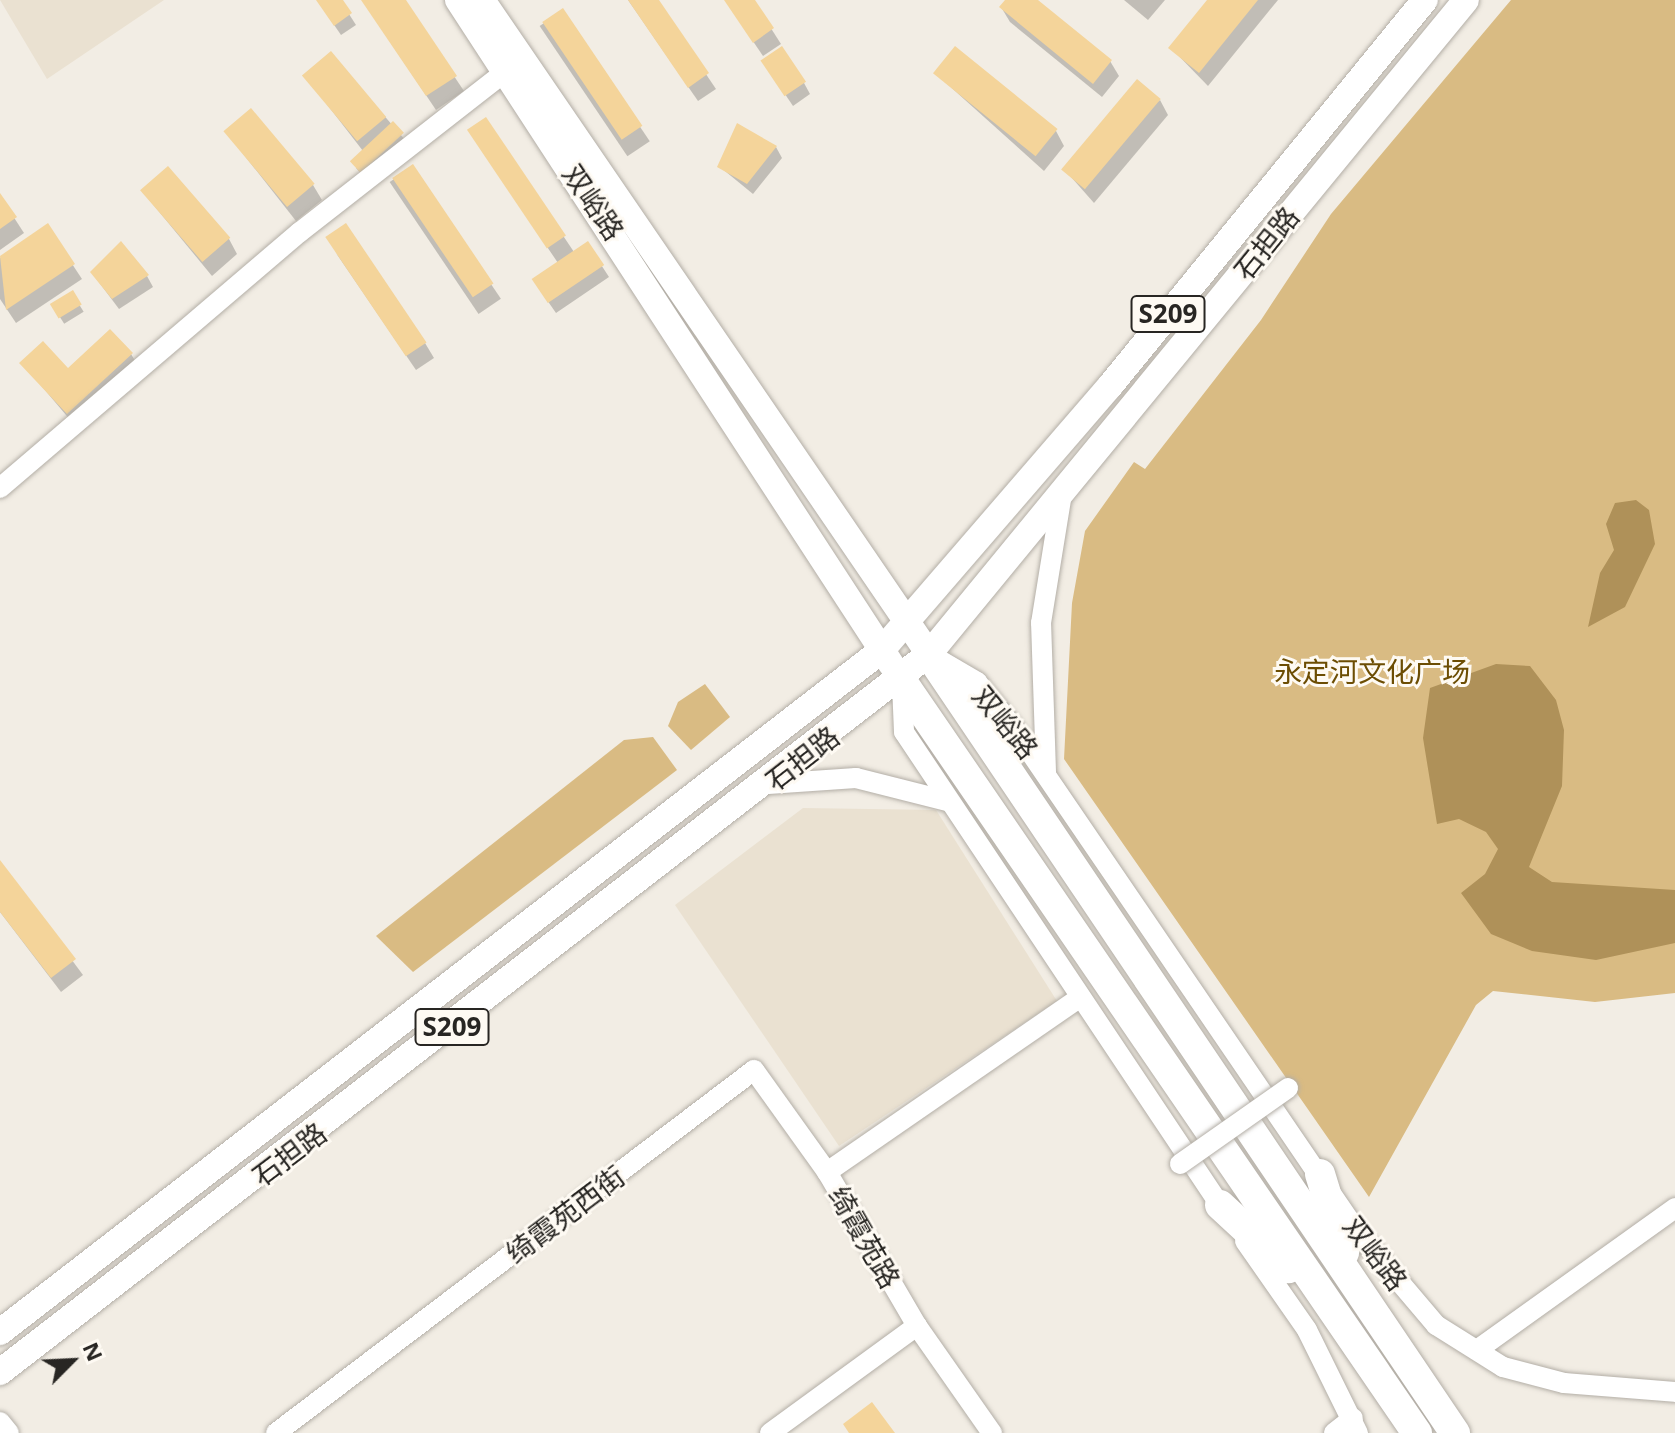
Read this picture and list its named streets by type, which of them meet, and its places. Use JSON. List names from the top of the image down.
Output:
{
  "streets": {
    "highway": ["双峪路"],
    "main road": ["石担路", "S209"],
    "street": ["绮霞苑西街", "绮霞苑路"]
  },
  "crossings": [
    ["双峪路", "石担路"],
    ["绮霞苑西街", "绮霞苑路"]
  ],
  "parks": ["永定河文化广场"],
  "north": "top right"
}
